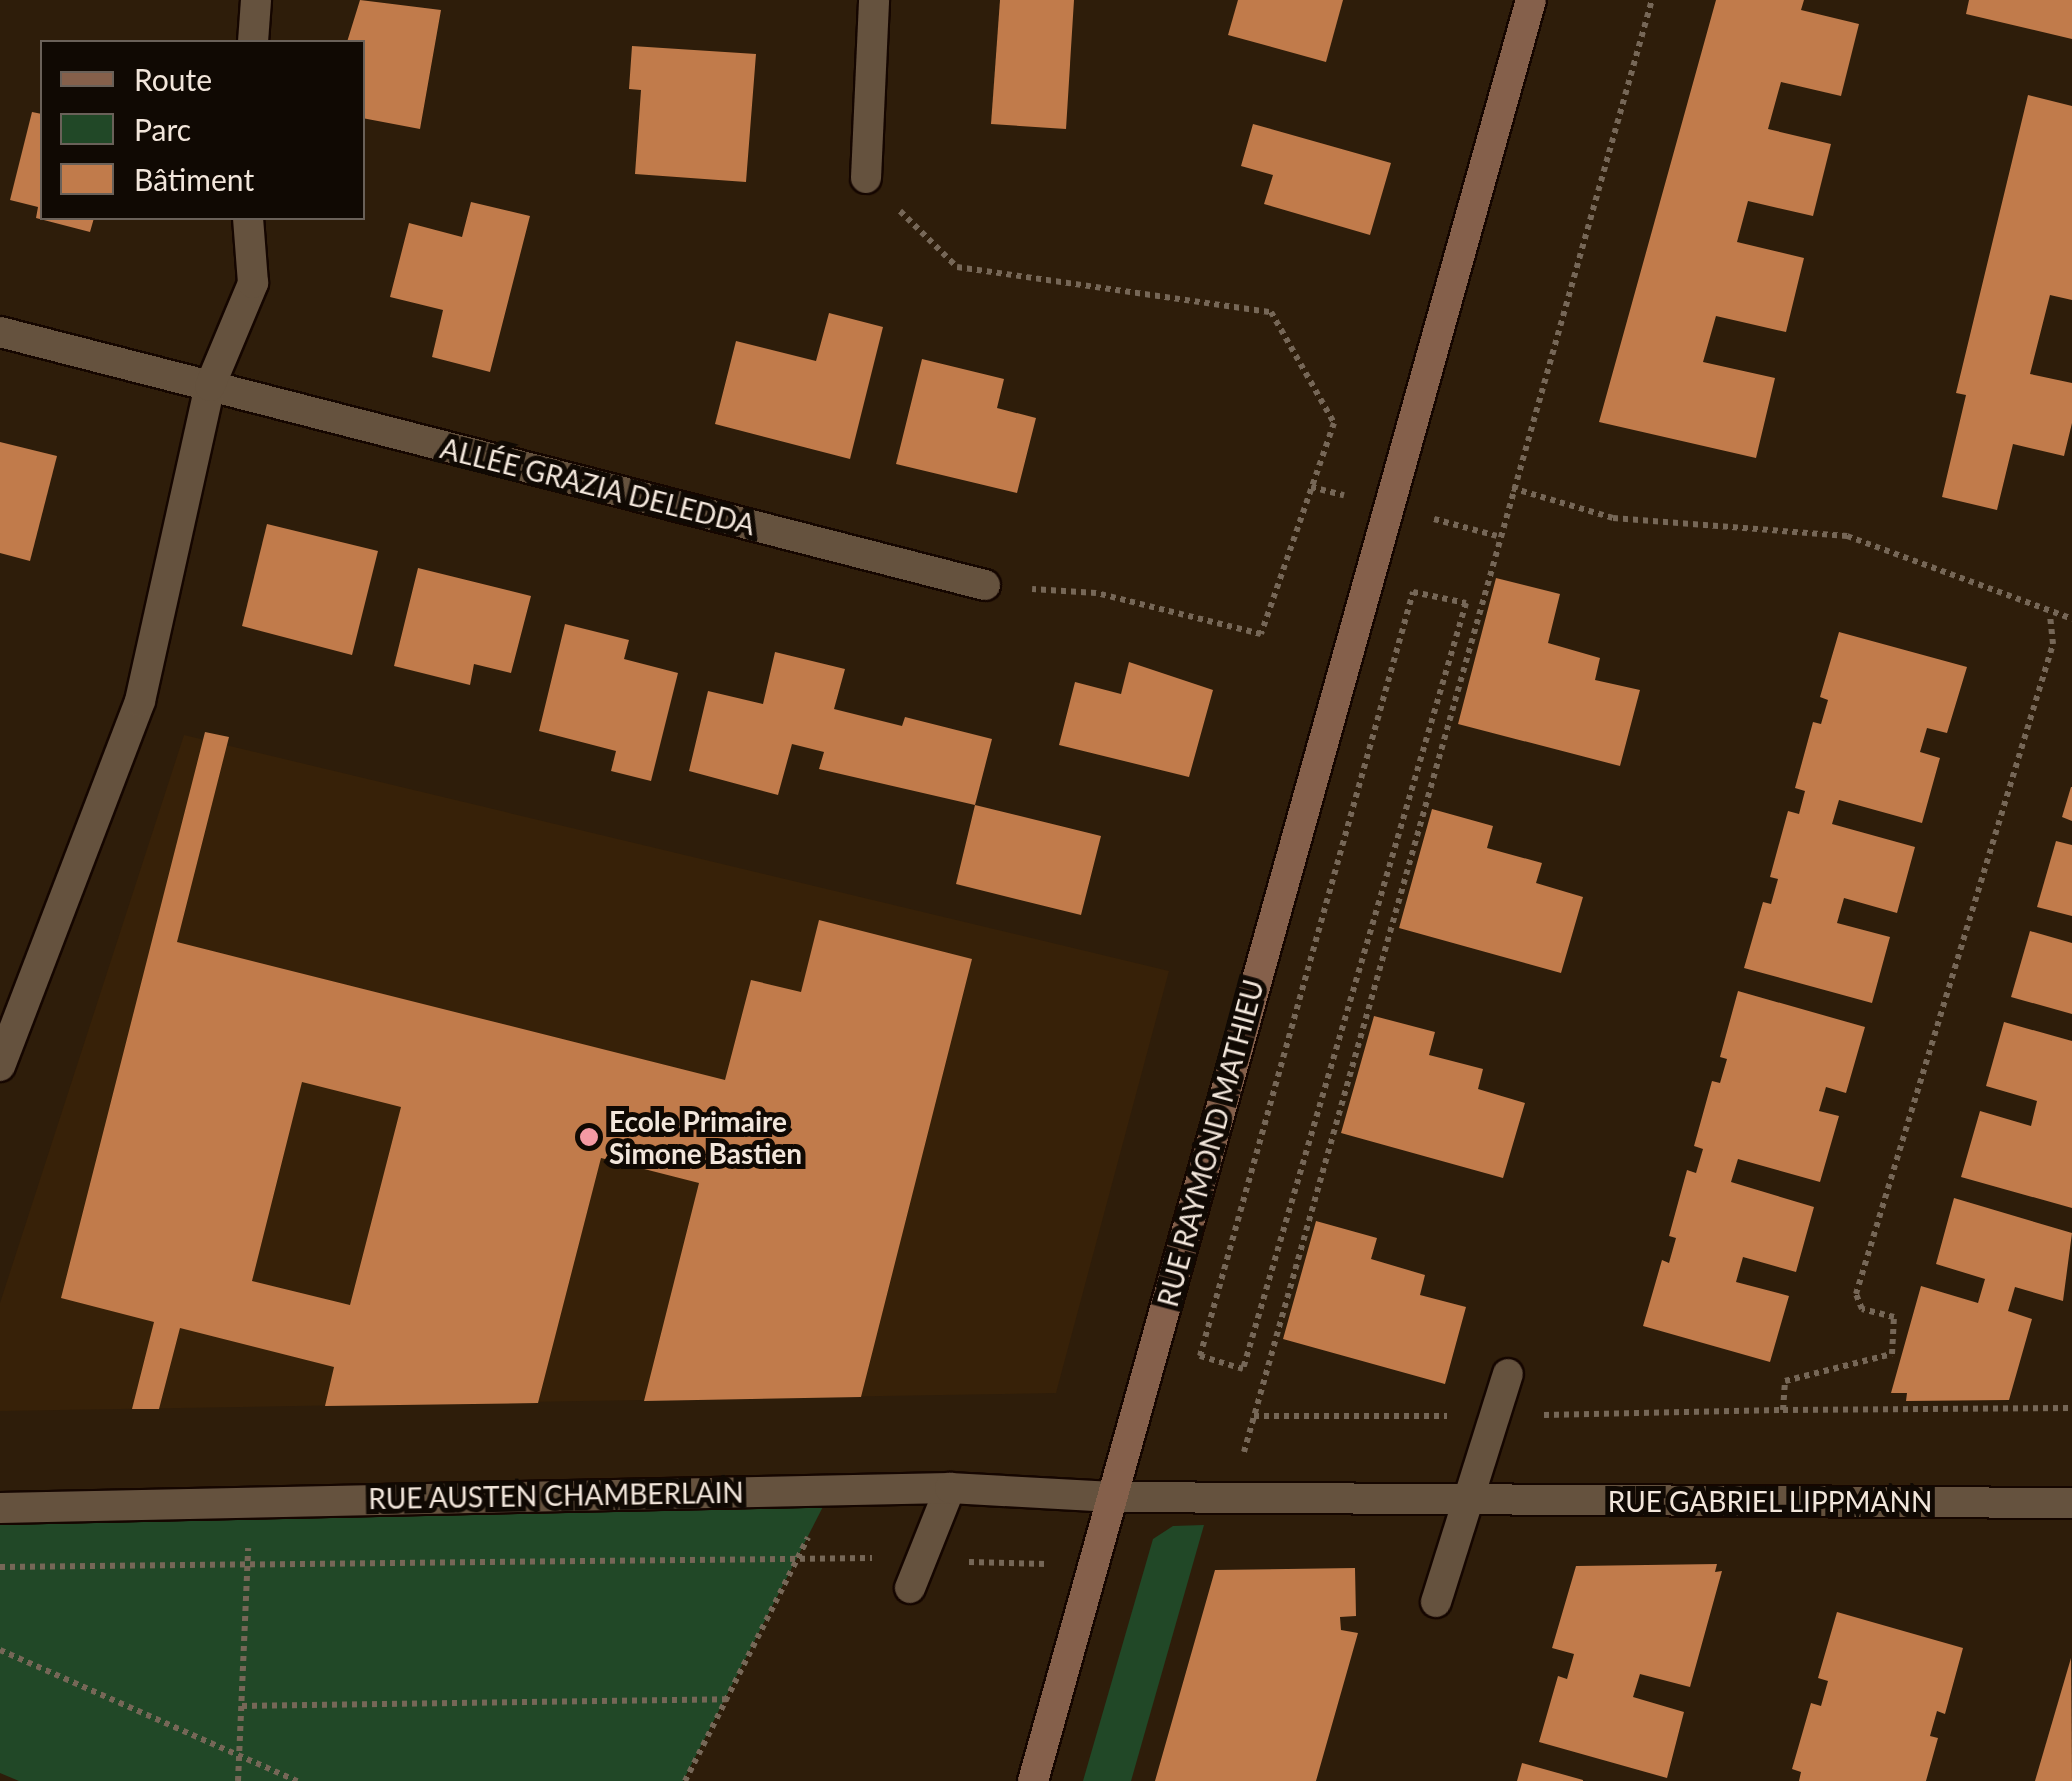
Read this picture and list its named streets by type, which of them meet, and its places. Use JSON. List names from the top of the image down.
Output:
{
  "streets": {
    "street": [
      "ALLÉE GRAZIA DELEDDA",
      "RUE RAYMOND MATHIEU",
      "RUE AUSTEN CHAMBERLAIN",
      "RUE GABRIEL LIPPMANN"
    ]
  },
  "crossings": [
    ["RUE RAYMOND MATHIEU", "RUE AUSTEN CHAMBERLAIN"],
    ["RUE RAYMOND MATHIEU", "RUE GABRIEL LIPPMANN"],
    ["RUE AUSTEN CHAMBERLAIN", "RUE GABRIEL LIPPMANN"]
  ],
  "places": ["Ecole Primaire Simone Bastien"],
  "legend": ["Route", "Parc", "Bâtiment"]
}
